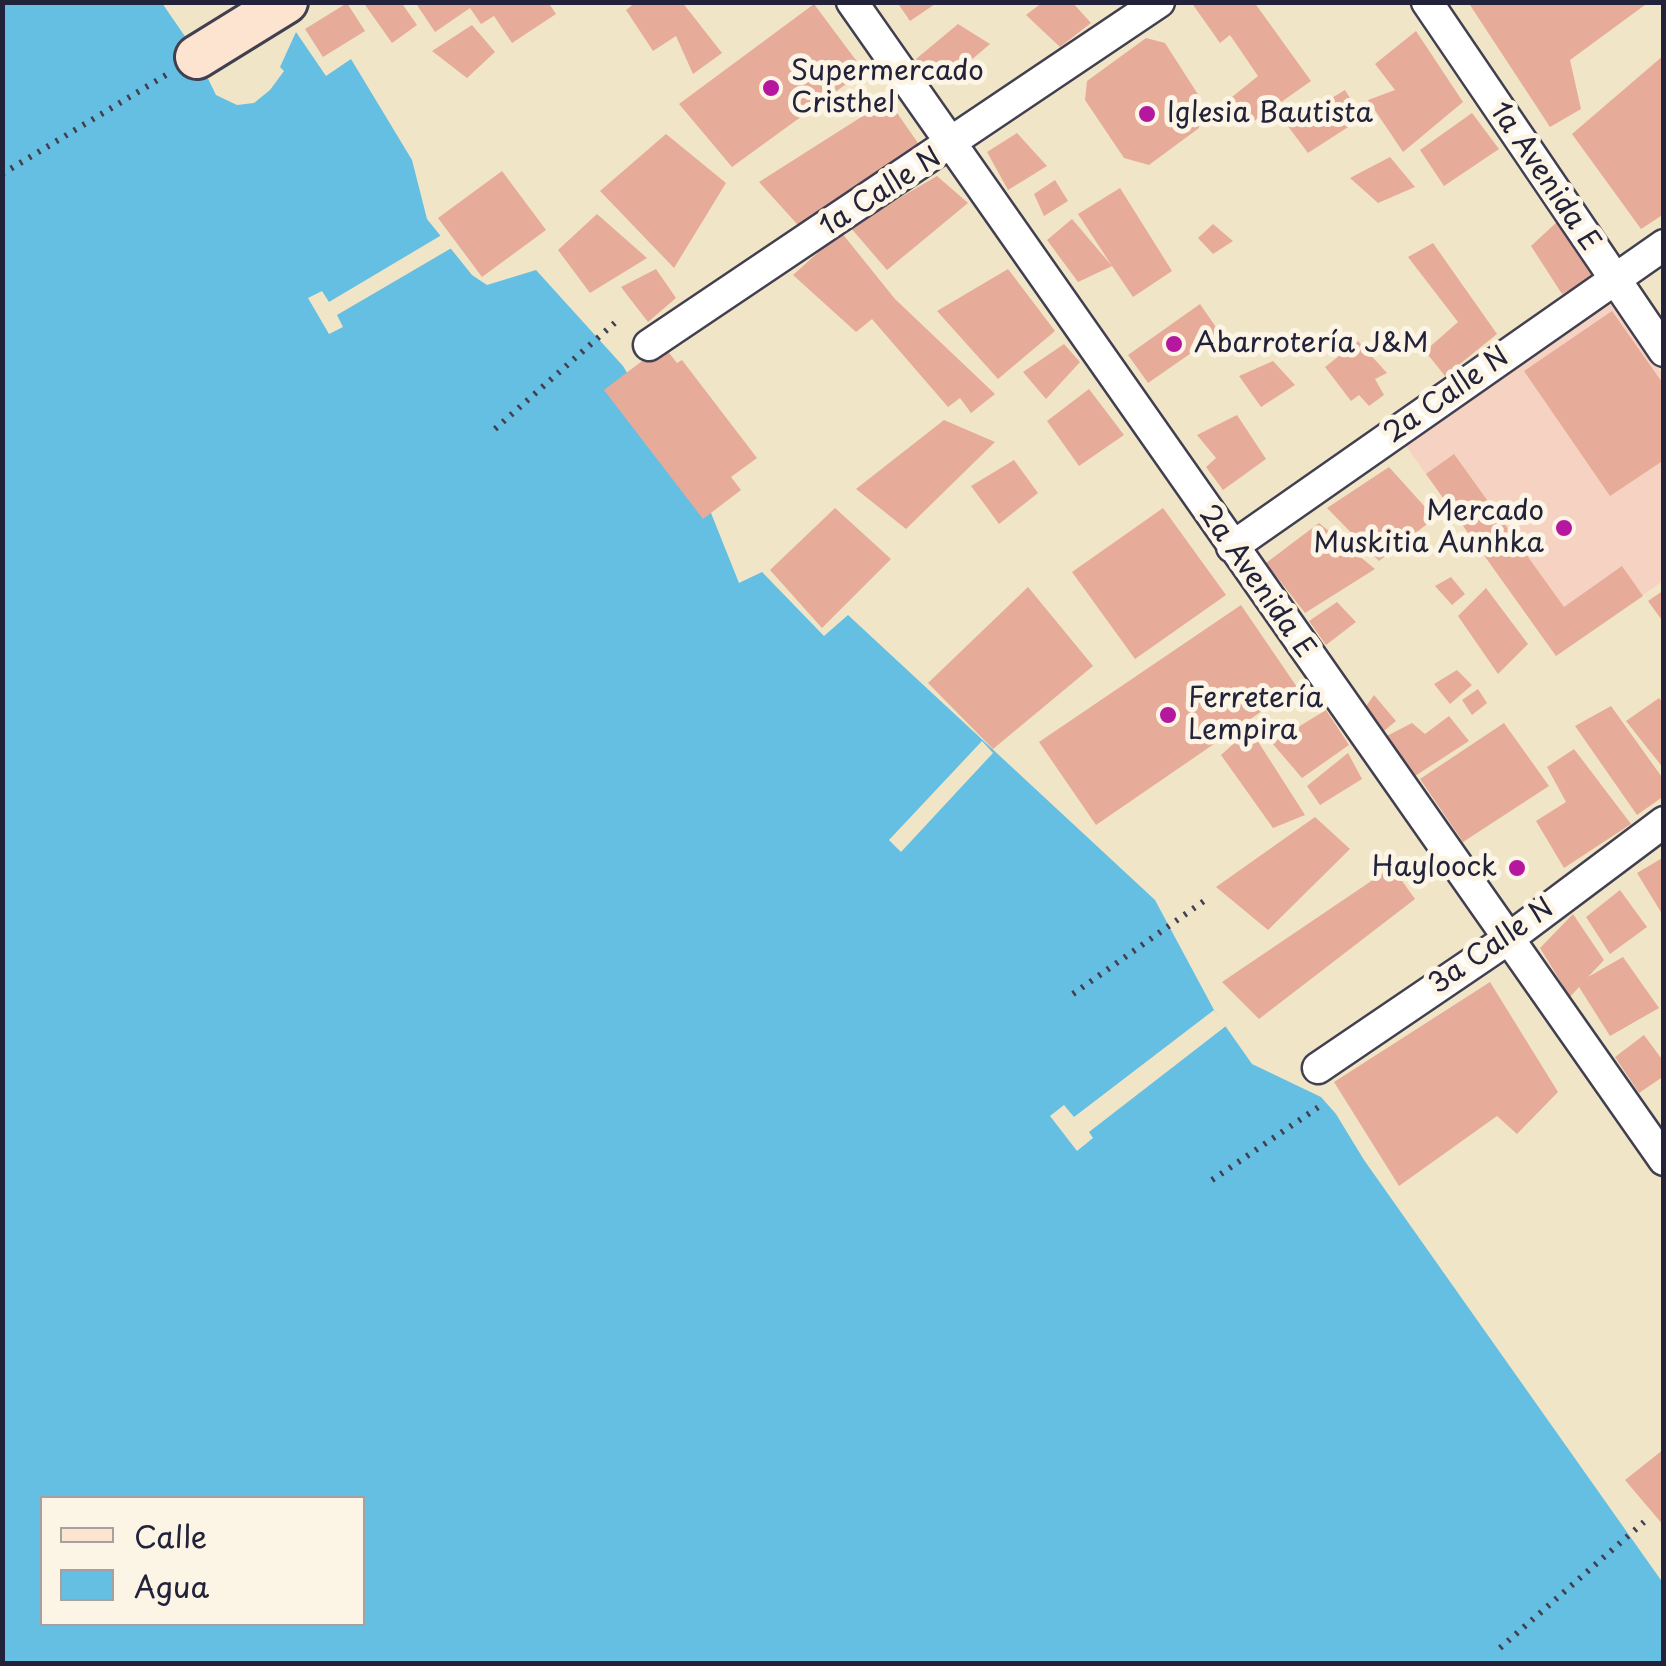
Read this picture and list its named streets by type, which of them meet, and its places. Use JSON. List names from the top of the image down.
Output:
{
  "streets": {
    "street": [
      "1a Avenida E",
      "1a Calle N",
      "2a Calle N",
      "2a Avenida E",
      "3a Calle N"
    ]
  },
  "crossings": [
    ["1a Avenida E", "2a Calle N"],
    ["1a Calle N", "2a Avenida E"],
    ["2a Calle N", "2a Avenida E"],
    ["2a Avenida E", "3a Calle N"]
  ],
  "places": [
    "Supermercado Cristhel",
    "Iglesia Bautista",
    "Abarrotería J&M",
    "Mercado Muskitia Aunhka",
    "Ferretería Lempira",
    "Hayloock"
  ],
  "legend": ["Calle", "Agua"]
}
